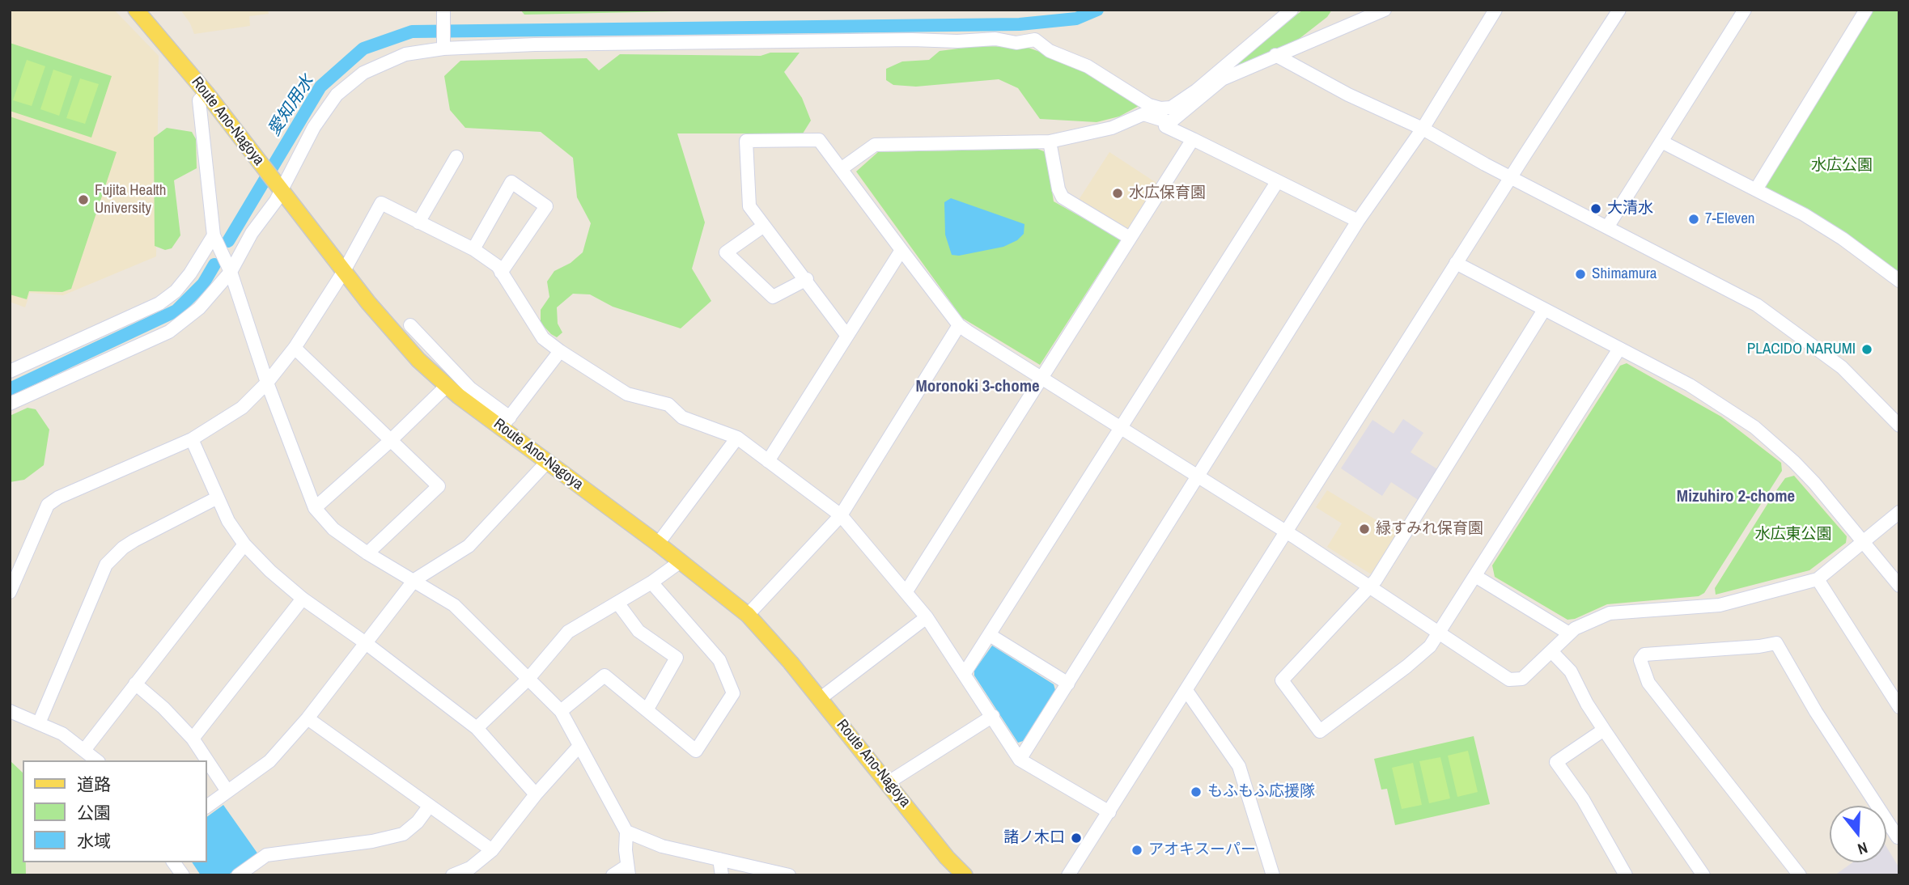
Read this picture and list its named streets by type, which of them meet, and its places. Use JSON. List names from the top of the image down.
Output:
{
  "streets": {
    "main road": ["Route Ano-Nagoya"]
  },
  "districts": ["Moronoki 3-chome", "Mizuhiro 2-chome"],
  "water": ["愛知用水"],
  "parks": ["水広公園", "水広東公園"],
  "places": [
    "水広保育園",
    "Fujita Health University",
    "大清水",
    "7-Eleven",
    "Shimamura",
    "PLACIDO NARUMI",
    "緑すみれ保育園",
    "もふもふ応援隊",
    "諸ノ木口",
    "アオキスーパー"
  ],
  "legend": ["道路", "公園", "水域"],
  "north": "bottom"
}
